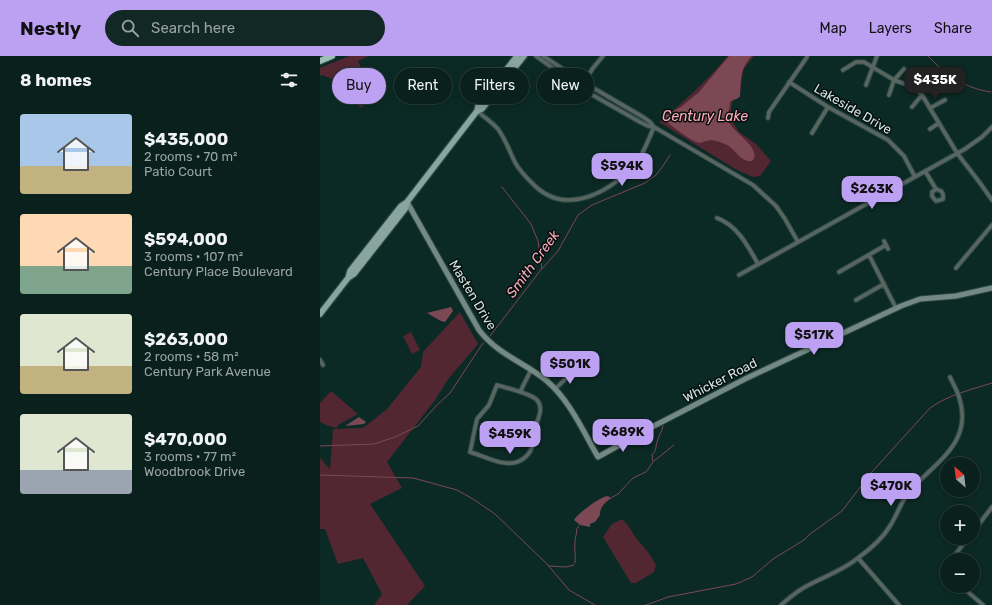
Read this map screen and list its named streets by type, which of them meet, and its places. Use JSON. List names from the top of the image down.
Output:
{
  "streets": {
    "street": ["Lakeside Drive", "Masten Drive", "Whicker Road"]
  },
  "crossings": [
    ["Masten Drive", "Whicker Road"]
  ],
  "water": ["Century Lake", "Smith Creek"],
  "north": "top left",
  "page": {
    "header": "Nestly",
    "search": "Search here",
    "nav": ["Map", "Layers", "Share"],
    "heading": "8 homes",
    "price": [
      "$435K",
      "$594K",
      "$263K",
      "$517K",
      "$501K",
      "$689K",
      "$459K",
      "$470K"
    ],
    "chip": [
      "Buy",
      "Rent",
      "Filters",
      "New"
    ],
    "list": [
      {
        "name": "$435,000",
        "note": "2 rooms · 70 m² · Patio Court"
      },
      {
        "name": "$594,000",
        "note": "3 rooms · 107 m² · Century Place Boulevard"
      },
      {
        "name": "$263,000",
        "note": "2 rooms · 58 m² · Century Park Avenue"
      },
      {
        "name": "$470,000",
        "note": "3 rooms · 77 m² · Woodbrook Drive"
      }
    ],
    "map_buttons": ["+", "−"]
  }
}
